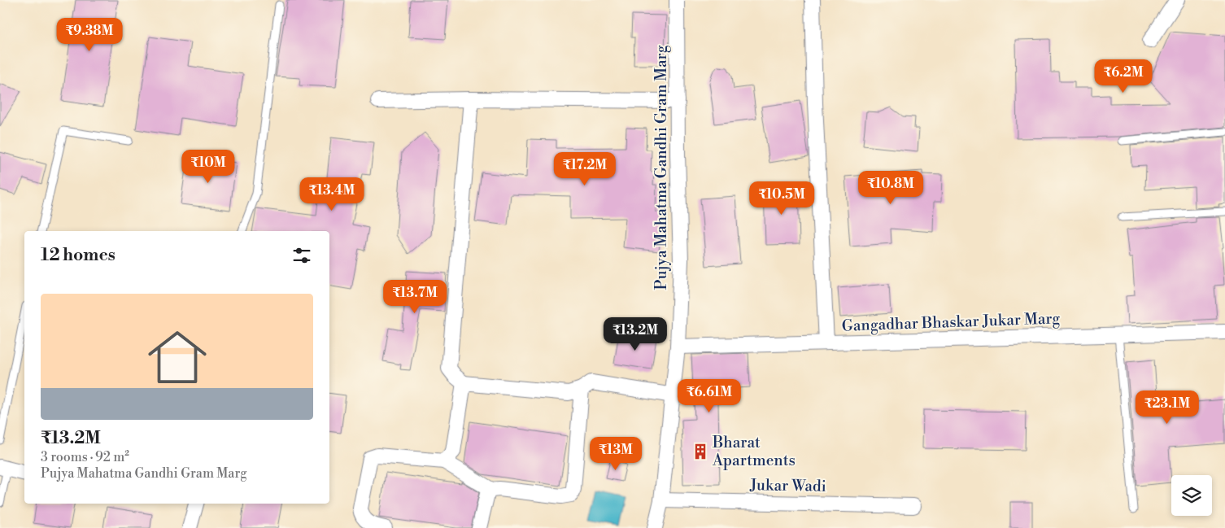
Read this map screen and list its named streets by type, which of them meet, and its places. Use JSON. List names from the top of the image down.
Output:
{
  "streets": {
    "street": ["Pujya Mahatma Gandhi Gram Marg", "Gangadhar Bhaskar Jukar Marg", "Jukar Wadi"]
  },
  "crossings": [
    ["Pujya Mahatma Gandhi Gram Marg", "Gangadhar Bhaskar Jukar Marg"],
    ["Pujya Mahatma Gandhi Gram Marg", "Jukar Wadi"]
  ],
  "places": {
    "building": ["Bharat Apartments"]
  },
  "page": {
    "price": [
      "₹9.38M",
      "₹6.2M",
      "₹10M",
      "₹17.2M",
      "₹10.8M",
      "₹13.4M",
      "₹10.5M",
      "₹13.7M",
      "₹13.2M",
      "₹6.61M",
      "₹23.1M",
      "₹13M"
    ],
    "heading": "12 homes",
    "list": [
      {
        "name": "₹13.2M",
        "note": "3 rooms · 92 m² · Pujya Mahatma Gandhi Gram Marg"
      }
    ]
  }
}
